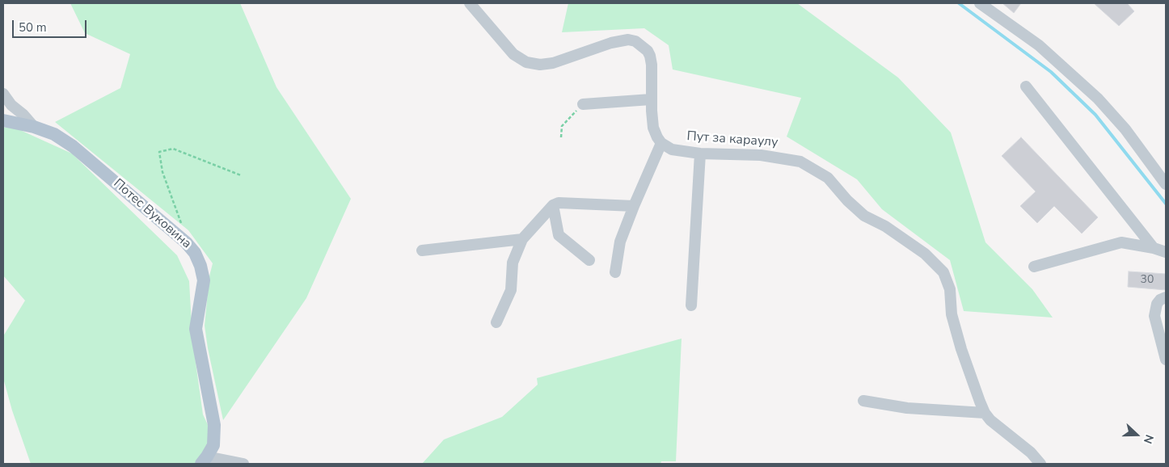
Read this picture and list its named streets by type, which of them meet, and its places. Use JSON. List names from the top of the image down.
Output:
{
  "streets": {
    "main road": ["Потес Вуковина"],
    "street": ["Пут за караулу"]
  },
  "house_numbers": ["30"],
  "scale_bar": "50 m",
  "north": "right"
}
